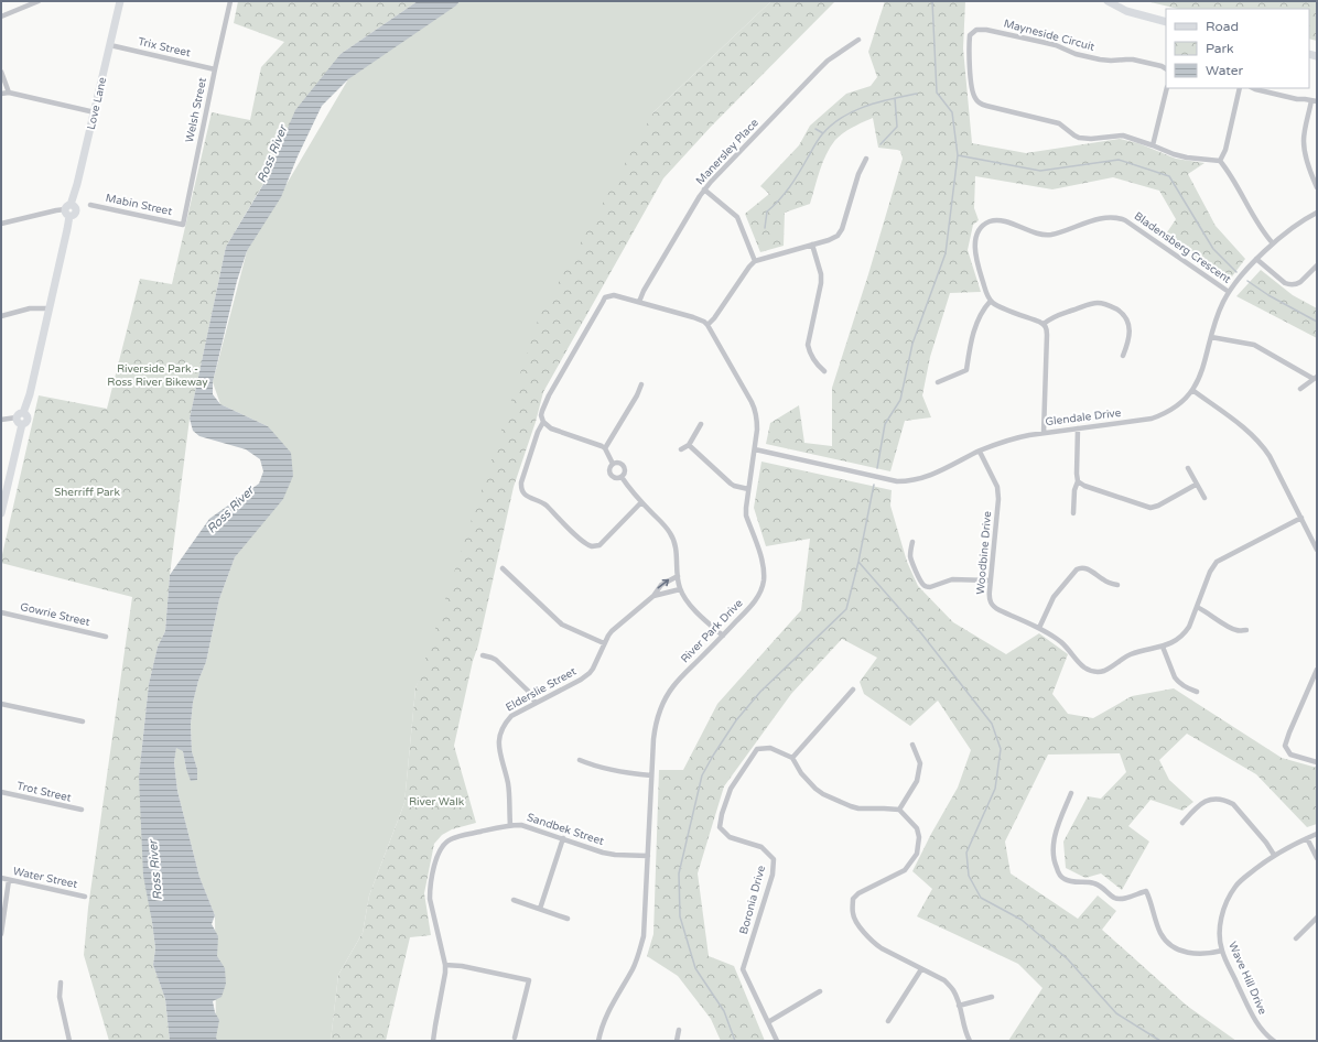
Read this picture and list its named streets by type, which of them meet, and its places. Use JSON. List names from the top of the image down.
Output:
{
  "streets": {
    "street": [
      "Mayneside Circuit",
      "Trix Street",
      "Love Lane",
      "Welsh Street",
      "Manersley Place",
      "Mabin Street",
      "Bladensberg Crescent",
      "Glendale Drive",
      "Woodbine Drive",
      "Gowrie Street",
      "River Park Drive",
      "Elderslie Street",
      "Trot Street",
      "Sandbek Street",
      "Water Street",
      "Boronia Drive",
      "Wave Hill Drive"
    ]
  },
  "crossings": [
    ["Trix Street", "Love Lane"],
    ["Trix Street", "Welsh Street"],
    ["Welsh Street", "Mabin Street"],
    ["Bladensberg Crescent", "Glendale Drive"],
    ["Glendale Drive", "Woodbine Drive"],
    ["Glendale Drive", "River Park Drive"],
    ["River Park Drive", "Sandbek Street"],
    ["Elderslie Street", "Sandbek Street"]
  ],
  "water": ["Ross River"],
  "parks": ["Riverside Park - Ross River Bikeway", "Sherriff Park", "River Walk"],
  "legend": ["Road", "Park", "Water"]
}
